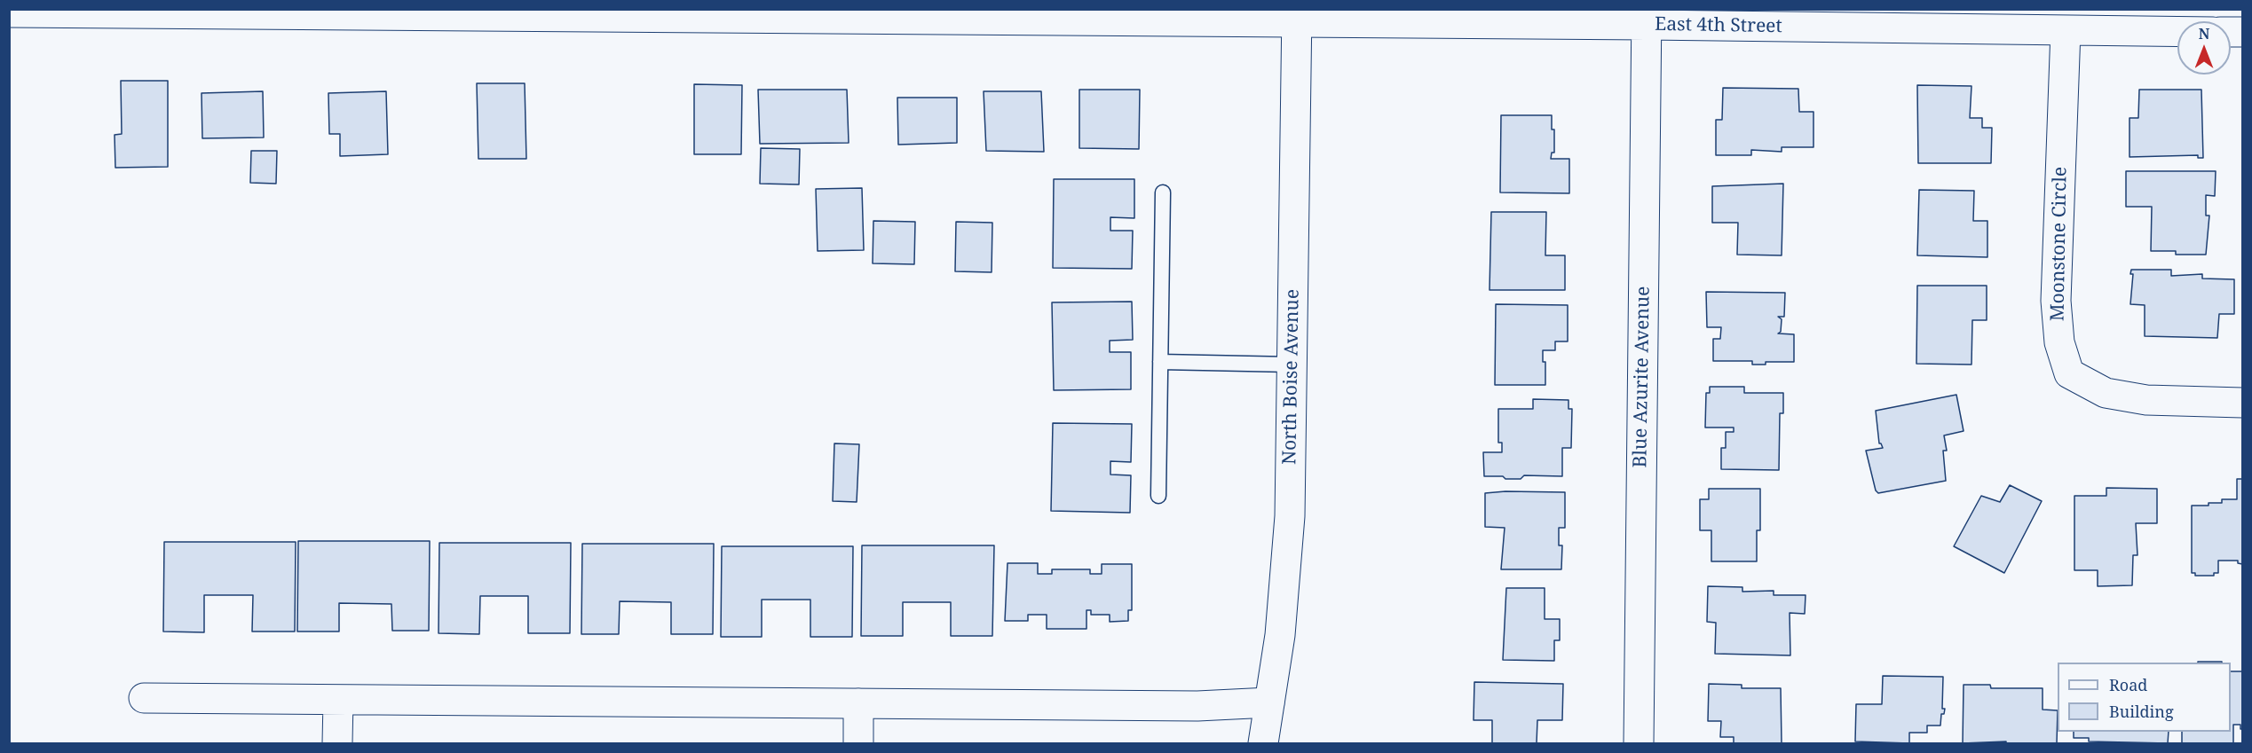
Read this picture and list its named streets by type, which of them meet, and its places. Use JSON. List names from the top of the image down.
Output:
{
  "streets": {
    "street": [
      "East 4th Street",
      "Moonstone Circle",
      "North Boise Avenue",
      "Blue Azurite Avenue"
    ]
  },
  "crossings": [
    ["East 4th Street", "Moonstone Circle"],
    ["East 4th Street", "North Boise Avenue"],
    ["East 4th Street", "Blue Azurite Avenue"]
  ],
  "legend": ["Road", "Building"],
  "north": "top"
}
